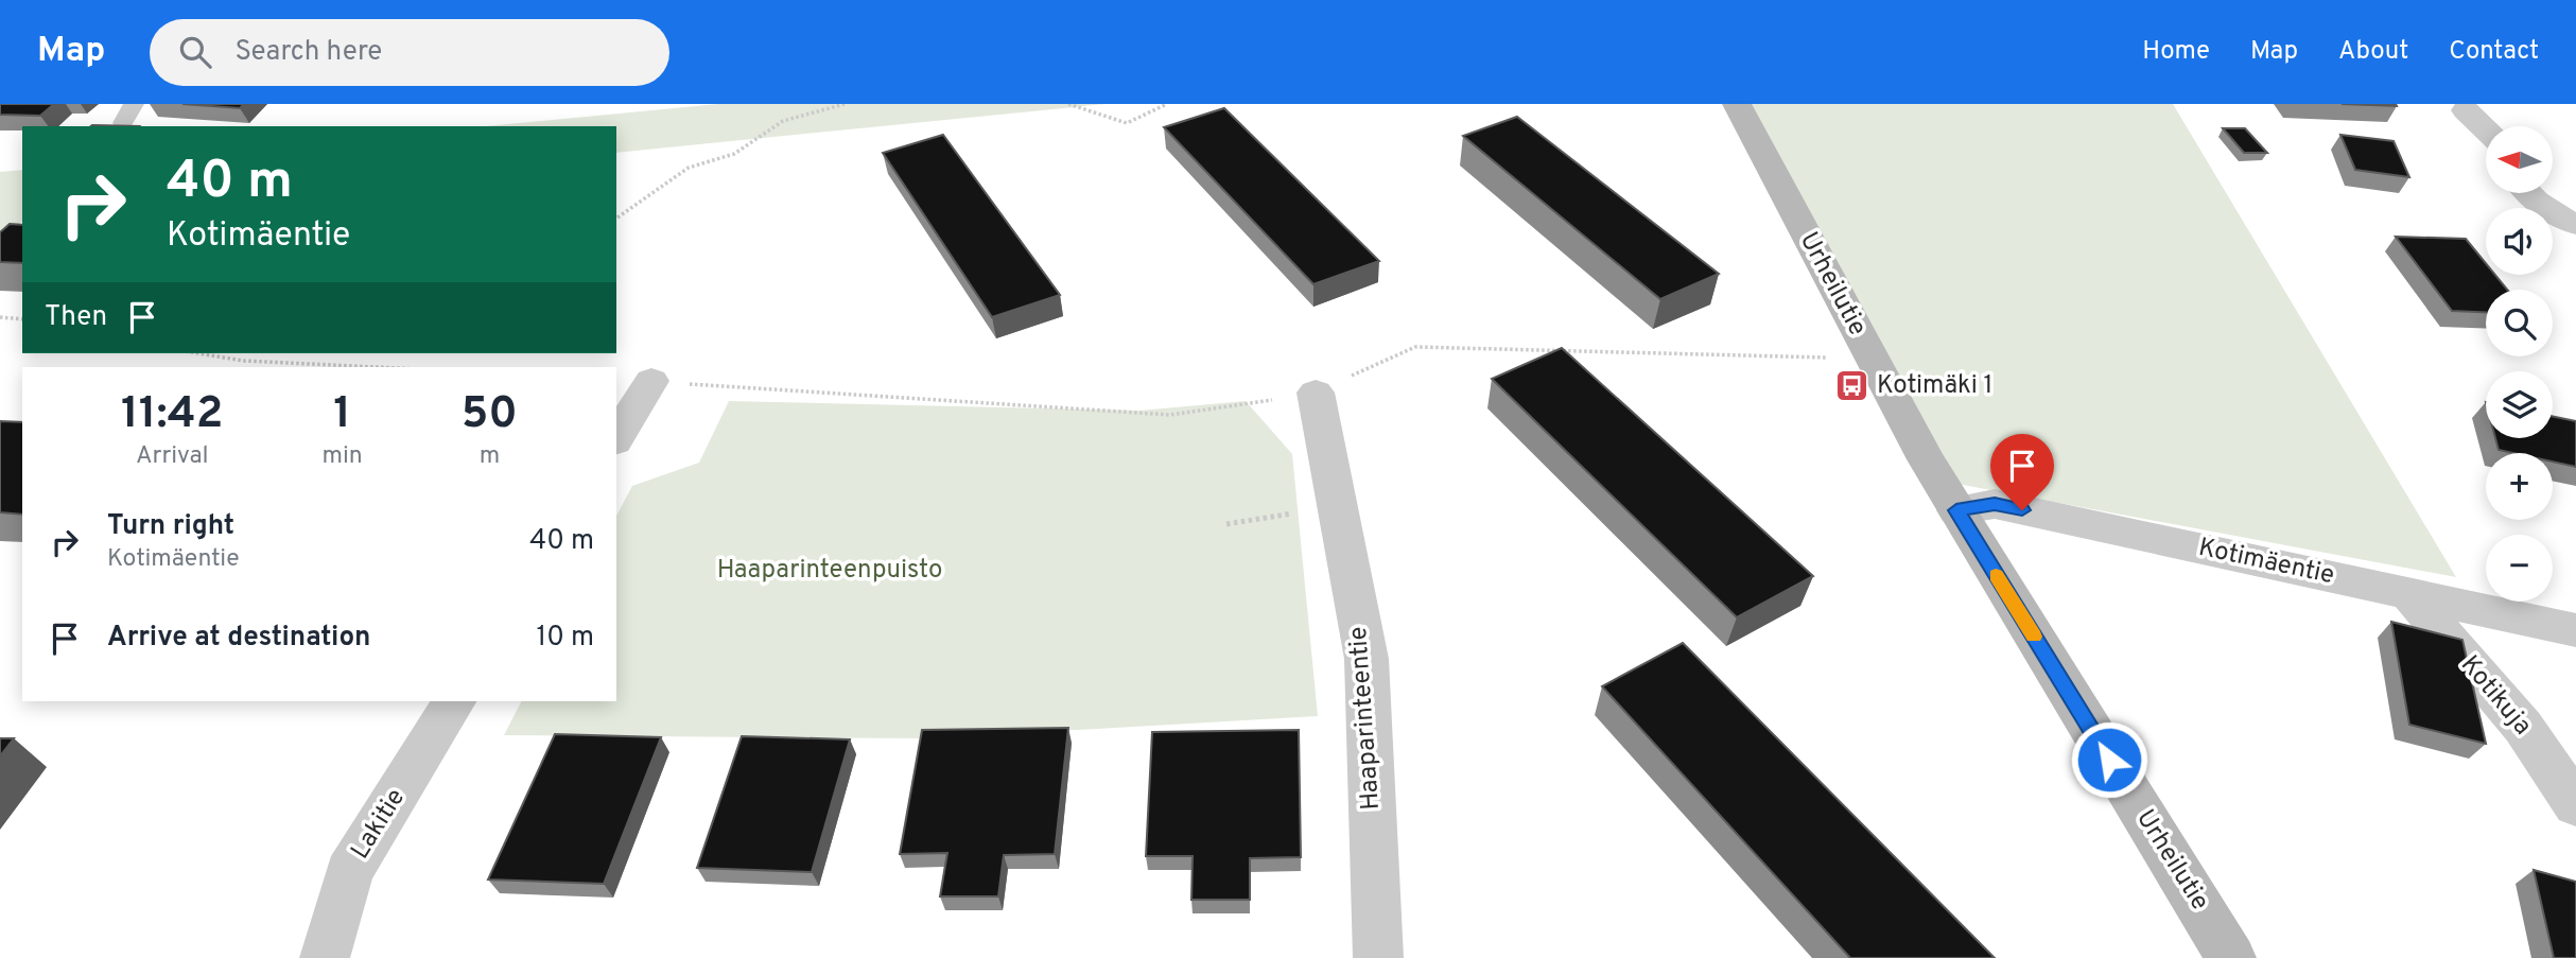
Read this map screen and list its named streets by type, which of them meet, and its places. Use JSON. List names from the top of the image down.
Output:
{
  "streets": {
    "street": [
      "Urheilutie",
      "Kotimäentie",
      "Kotikuja",
      "Haaparinteentie",
      "Lakitie"
    ]
  },
  "crossings": [
    ["Urheilutie", "Kotimäentie"],
    ["Kotimäentie", "Kotikuja"]
  ],
  "parks": ["Haaparinteenpuisto"],
  "places": {
    "bus stop": ["Kotimäki 1"]
  },
  "north": "left",
  "page": {
    "header": "Map",
    "search": "Search here",
    "nav": [
      "Home",
      "Map",
      "About",
      "Contact"
    ],
    "map_buttons": ["+", "−"],
    "turn": ["40 m", "Kotimäentie"],
    "then": "Then",
    "eta": [
      "11:42",
      "Arrival",
      "1",
      "min",
      "50",
      "m"
    ],
    "list": [
      {
        "name": "Turn right",
        "note": "Kotimäentie",
        "value": "40 m"
      },
      {
        "name": "Arrive at destination",
        "value": "10 m"
      }
    ]
  }
}
